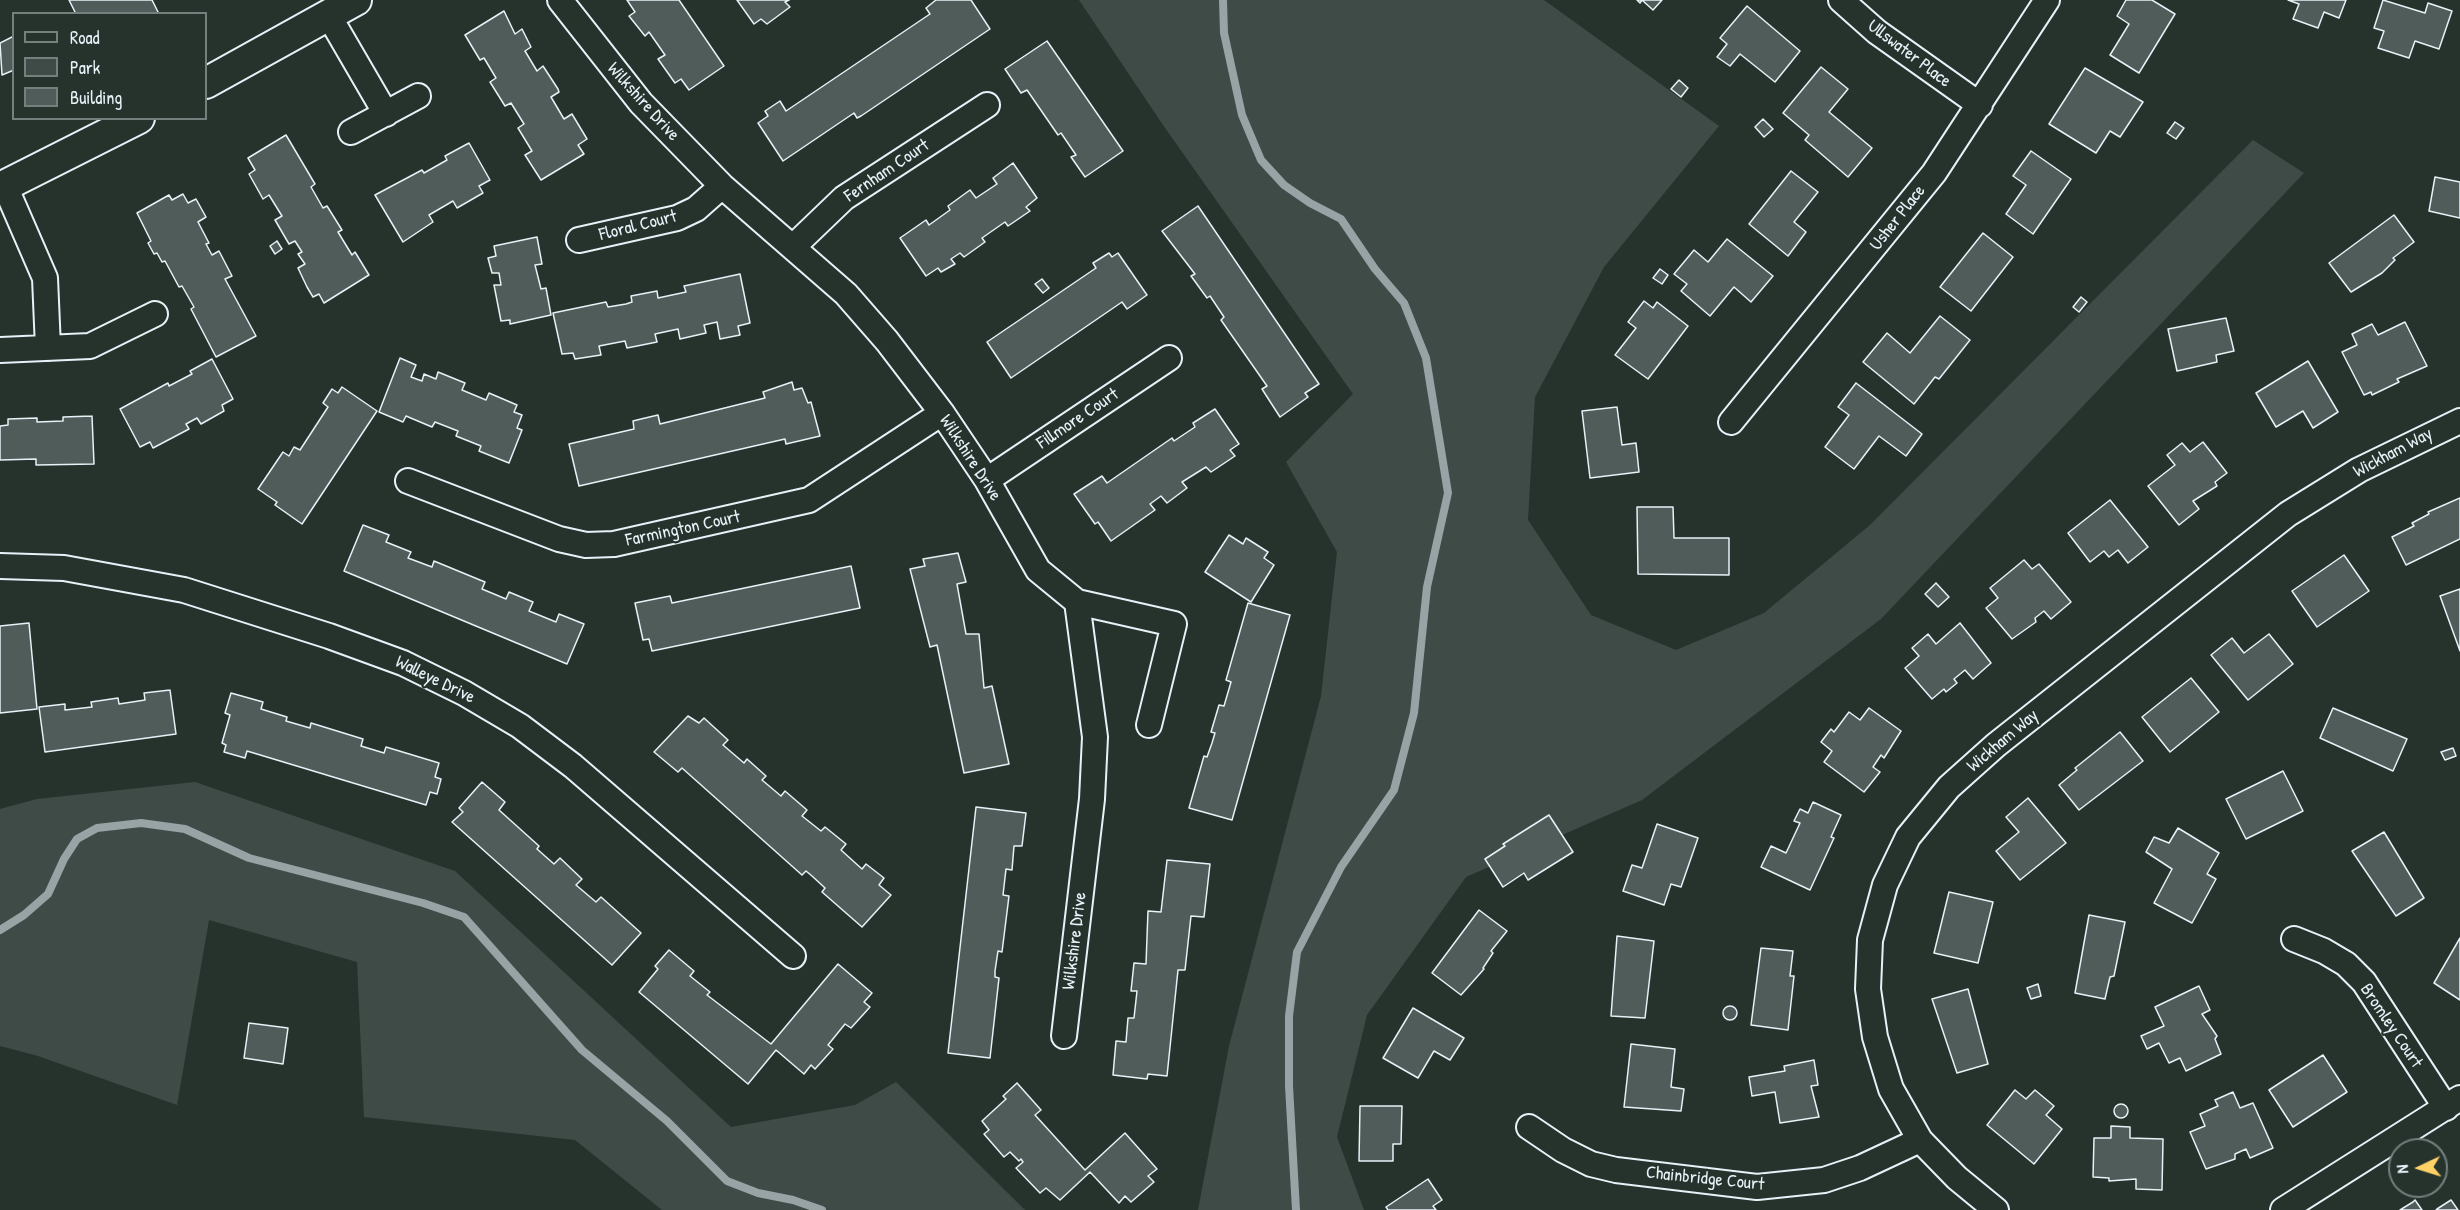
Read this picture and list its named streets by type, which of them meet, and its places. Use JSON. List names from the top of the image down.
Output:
{
  "streets": {
    "street": [
      "Ullswater Place",
      "Wilkshire Drive",
      "Fernham Court",
      "Usher Place",
      "Floral Court",
      "Fillmore Court",
      "Wickham Way",
      "Farmington Court",
      "Walleye Drive",
      "Bromley Court",
      "Chainbridge Court"
    ]
  },
  "crossings": [
    ["Ullswater Place", "Usher Place"],
    ["Wilkshire Drive", "Fernham Court"],
    ["Wilkshire Drive", "Floral Court"],
    ["Wilkshire Drive", "Fillmore Court"],
    ["Wilkshire Drive", "Farmington Court"],
    ["Wickham Way", "Chainbridge Court"]
  ],
  "legend": ["Road", "Park", "Building"],
  "north": "left"
}
